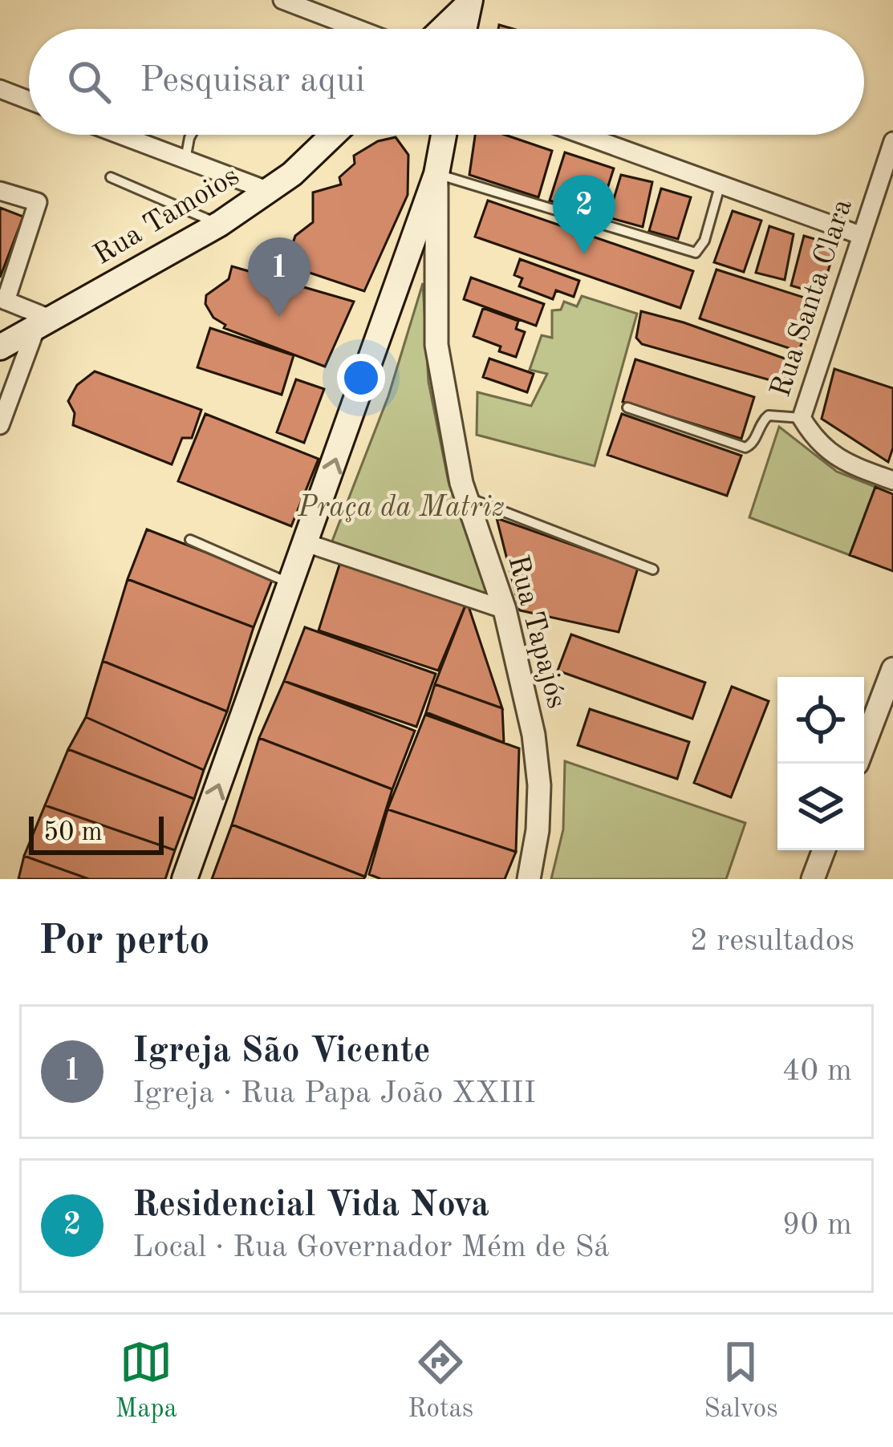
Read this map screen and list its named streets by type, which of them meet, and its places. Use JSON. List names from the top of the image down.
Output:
{
  "streets": {
    "main road": ["Rua Tamoios"],
    "street": ["Rua Santa Clara", "Rua Tapajós"]
  },
  "parks": ["Praça da Matriz"],
  "scale_bar": "50 m",
  "page": {
    "search": "Pesquisar aqui",
    "pins": ["2", "1"],
    "scale": "50 m",
    "heading": ["Por perto", "2 resultados"],
    "list": [
      {
        "mark": "1",
        "name": "Igreja São Vicente",
        "note": "Igreja · Rua Papa João XXIII",
        "value": "40 m"
      },
      {
        "mark": "2",
        "name": "Residencial Vida Nova",
        "note": "Local · Rua Governador Mém de Sá",
        "value": "90 m"
      }
    ],
    "nav": ["Mapa", "Rotas", "Salvos"]
  }
}
